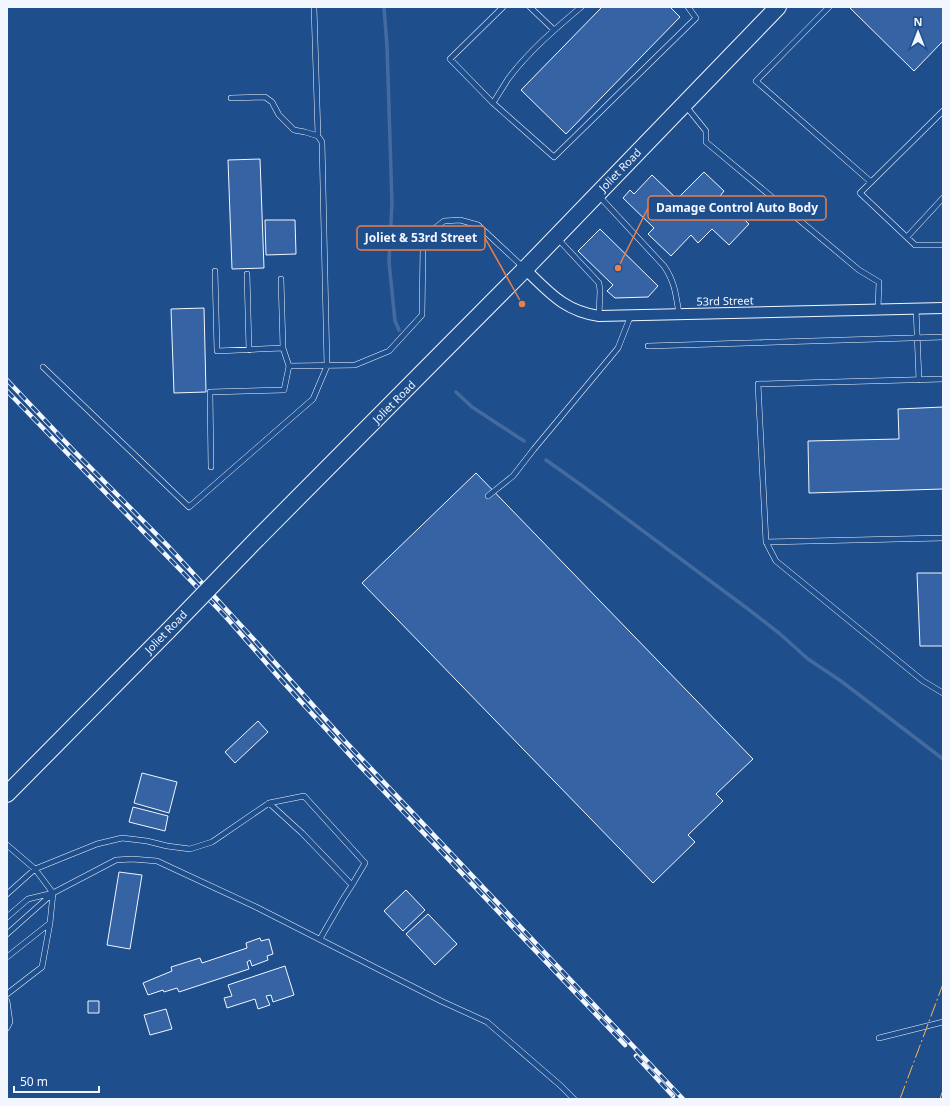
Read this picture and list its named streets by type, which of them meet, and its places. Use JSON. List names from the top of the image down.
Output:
{
  "streets": {
    "main road": ["Joliet Road"],
    "street": ["53rd Street"]
  },
  "crossings": [
    ["Joliet Road", "53rd Street"]
  ],
  "places": ["Damage Control Auto Body", "Joliet & 53rd Street"],
  "scale_bar": "50 m",
  "north": "top"
}
